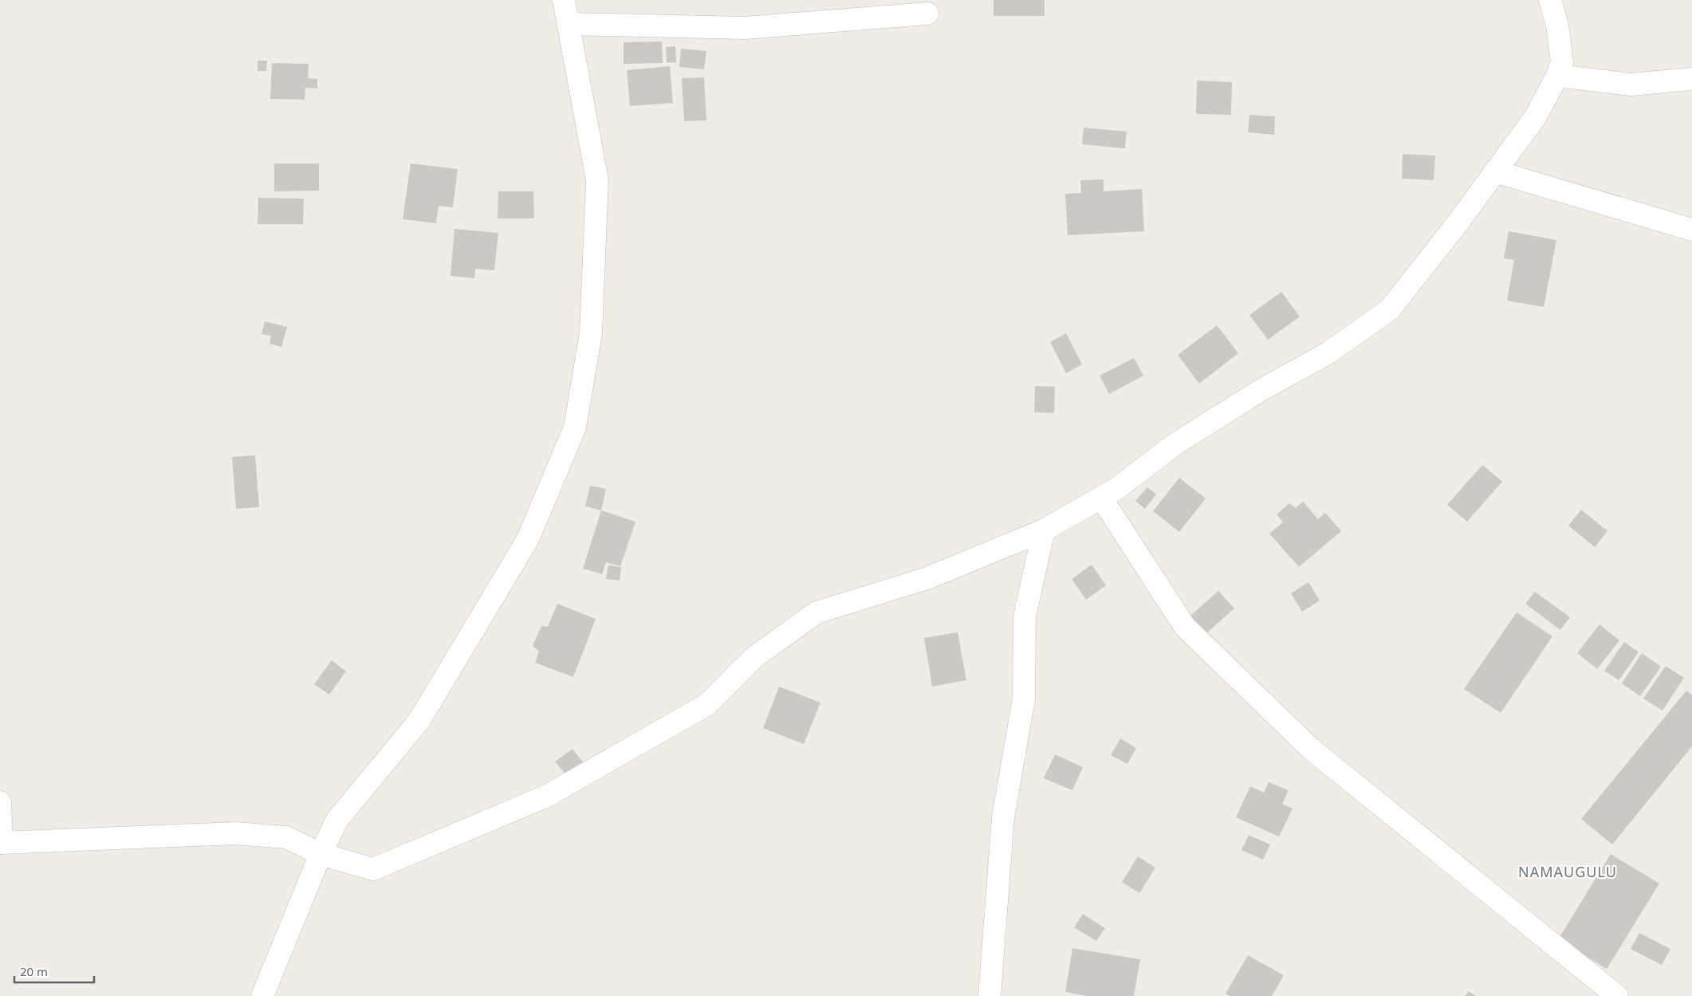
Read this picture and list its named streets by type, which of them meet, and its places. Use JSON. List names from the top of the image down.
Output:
{
  "districts": ["NAMAUGULU"],
  "scale_bar": "20 m"
}
